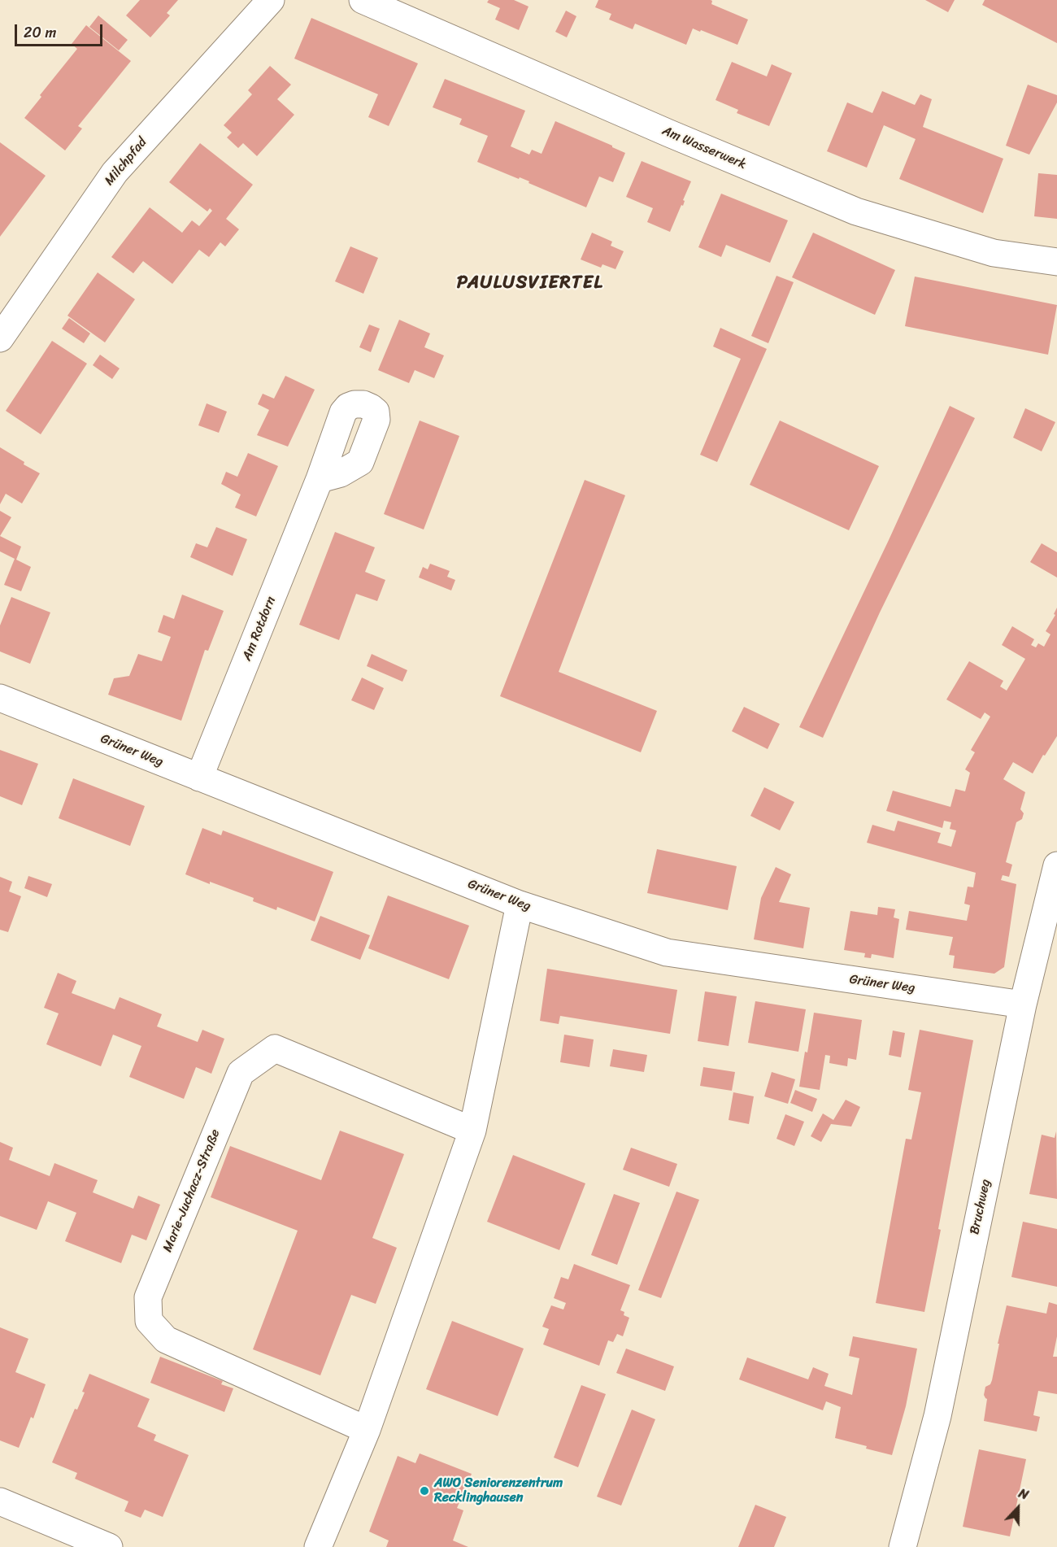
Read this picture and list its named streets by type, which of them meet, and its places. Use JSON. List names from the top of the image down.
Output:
{
  "streets": {
    "street": [
      "Am Wasserwerk",
      "Milchpfad",
      "Am Rotdorn",
      "Grüner Weg",
      "Marie-Juchacz-Straße",
      "Bruchweg"
    ]
  },
  "crossings": [
    ["Am Rotdorn", "Grüner Weg"],
    ["Grüner Weg", "Bruchweg"]
  ],
  "districts": ["PAULUSVIERTEL"],
  "places": ["AWO Seniorenzentrum Recklinghausen"],
  "scale_bar": "20 m",
  "north": "top"
}
